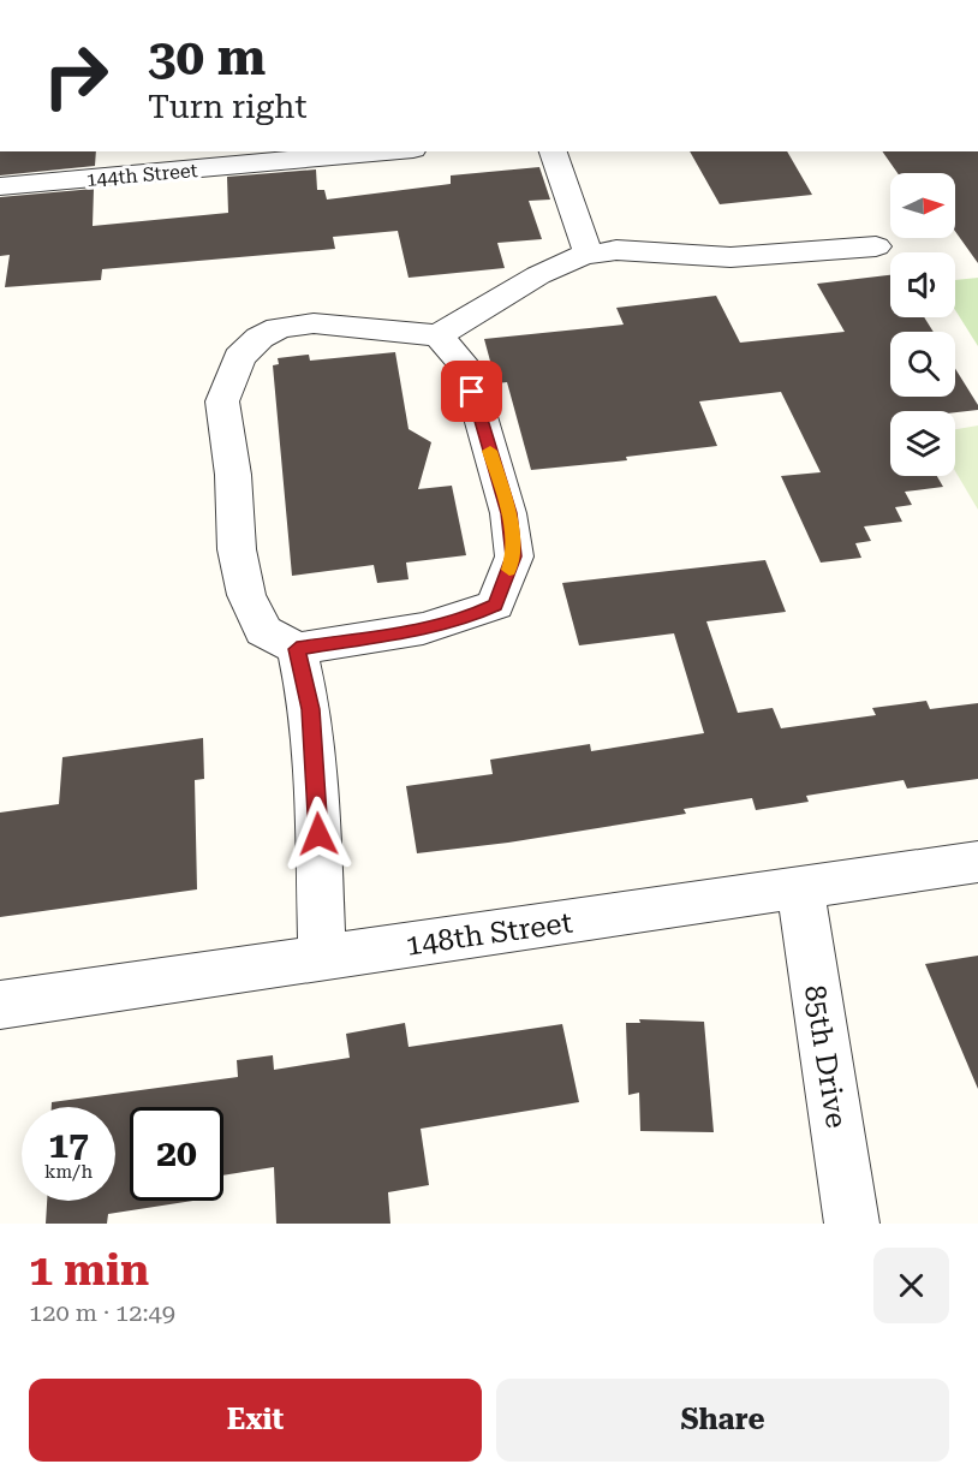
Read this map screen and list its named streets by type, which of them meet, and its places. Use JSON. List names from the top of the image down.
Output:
{
  "streets": {
    "street": ["144th Street", "148th Street", "85th Drive"]
  },
  "crossings": [
    ["148th Street", "85th Drive"]
  ],
  "north": "right",
  "page": {
    "turn": ["30 m", "Turn right"],
    "speed": "17 km/h",
    "limit": "20",
    "heading": ["1 min", "120 m · 12:49"],
    "buttons": ["Exit", "Share"]
  }
}
